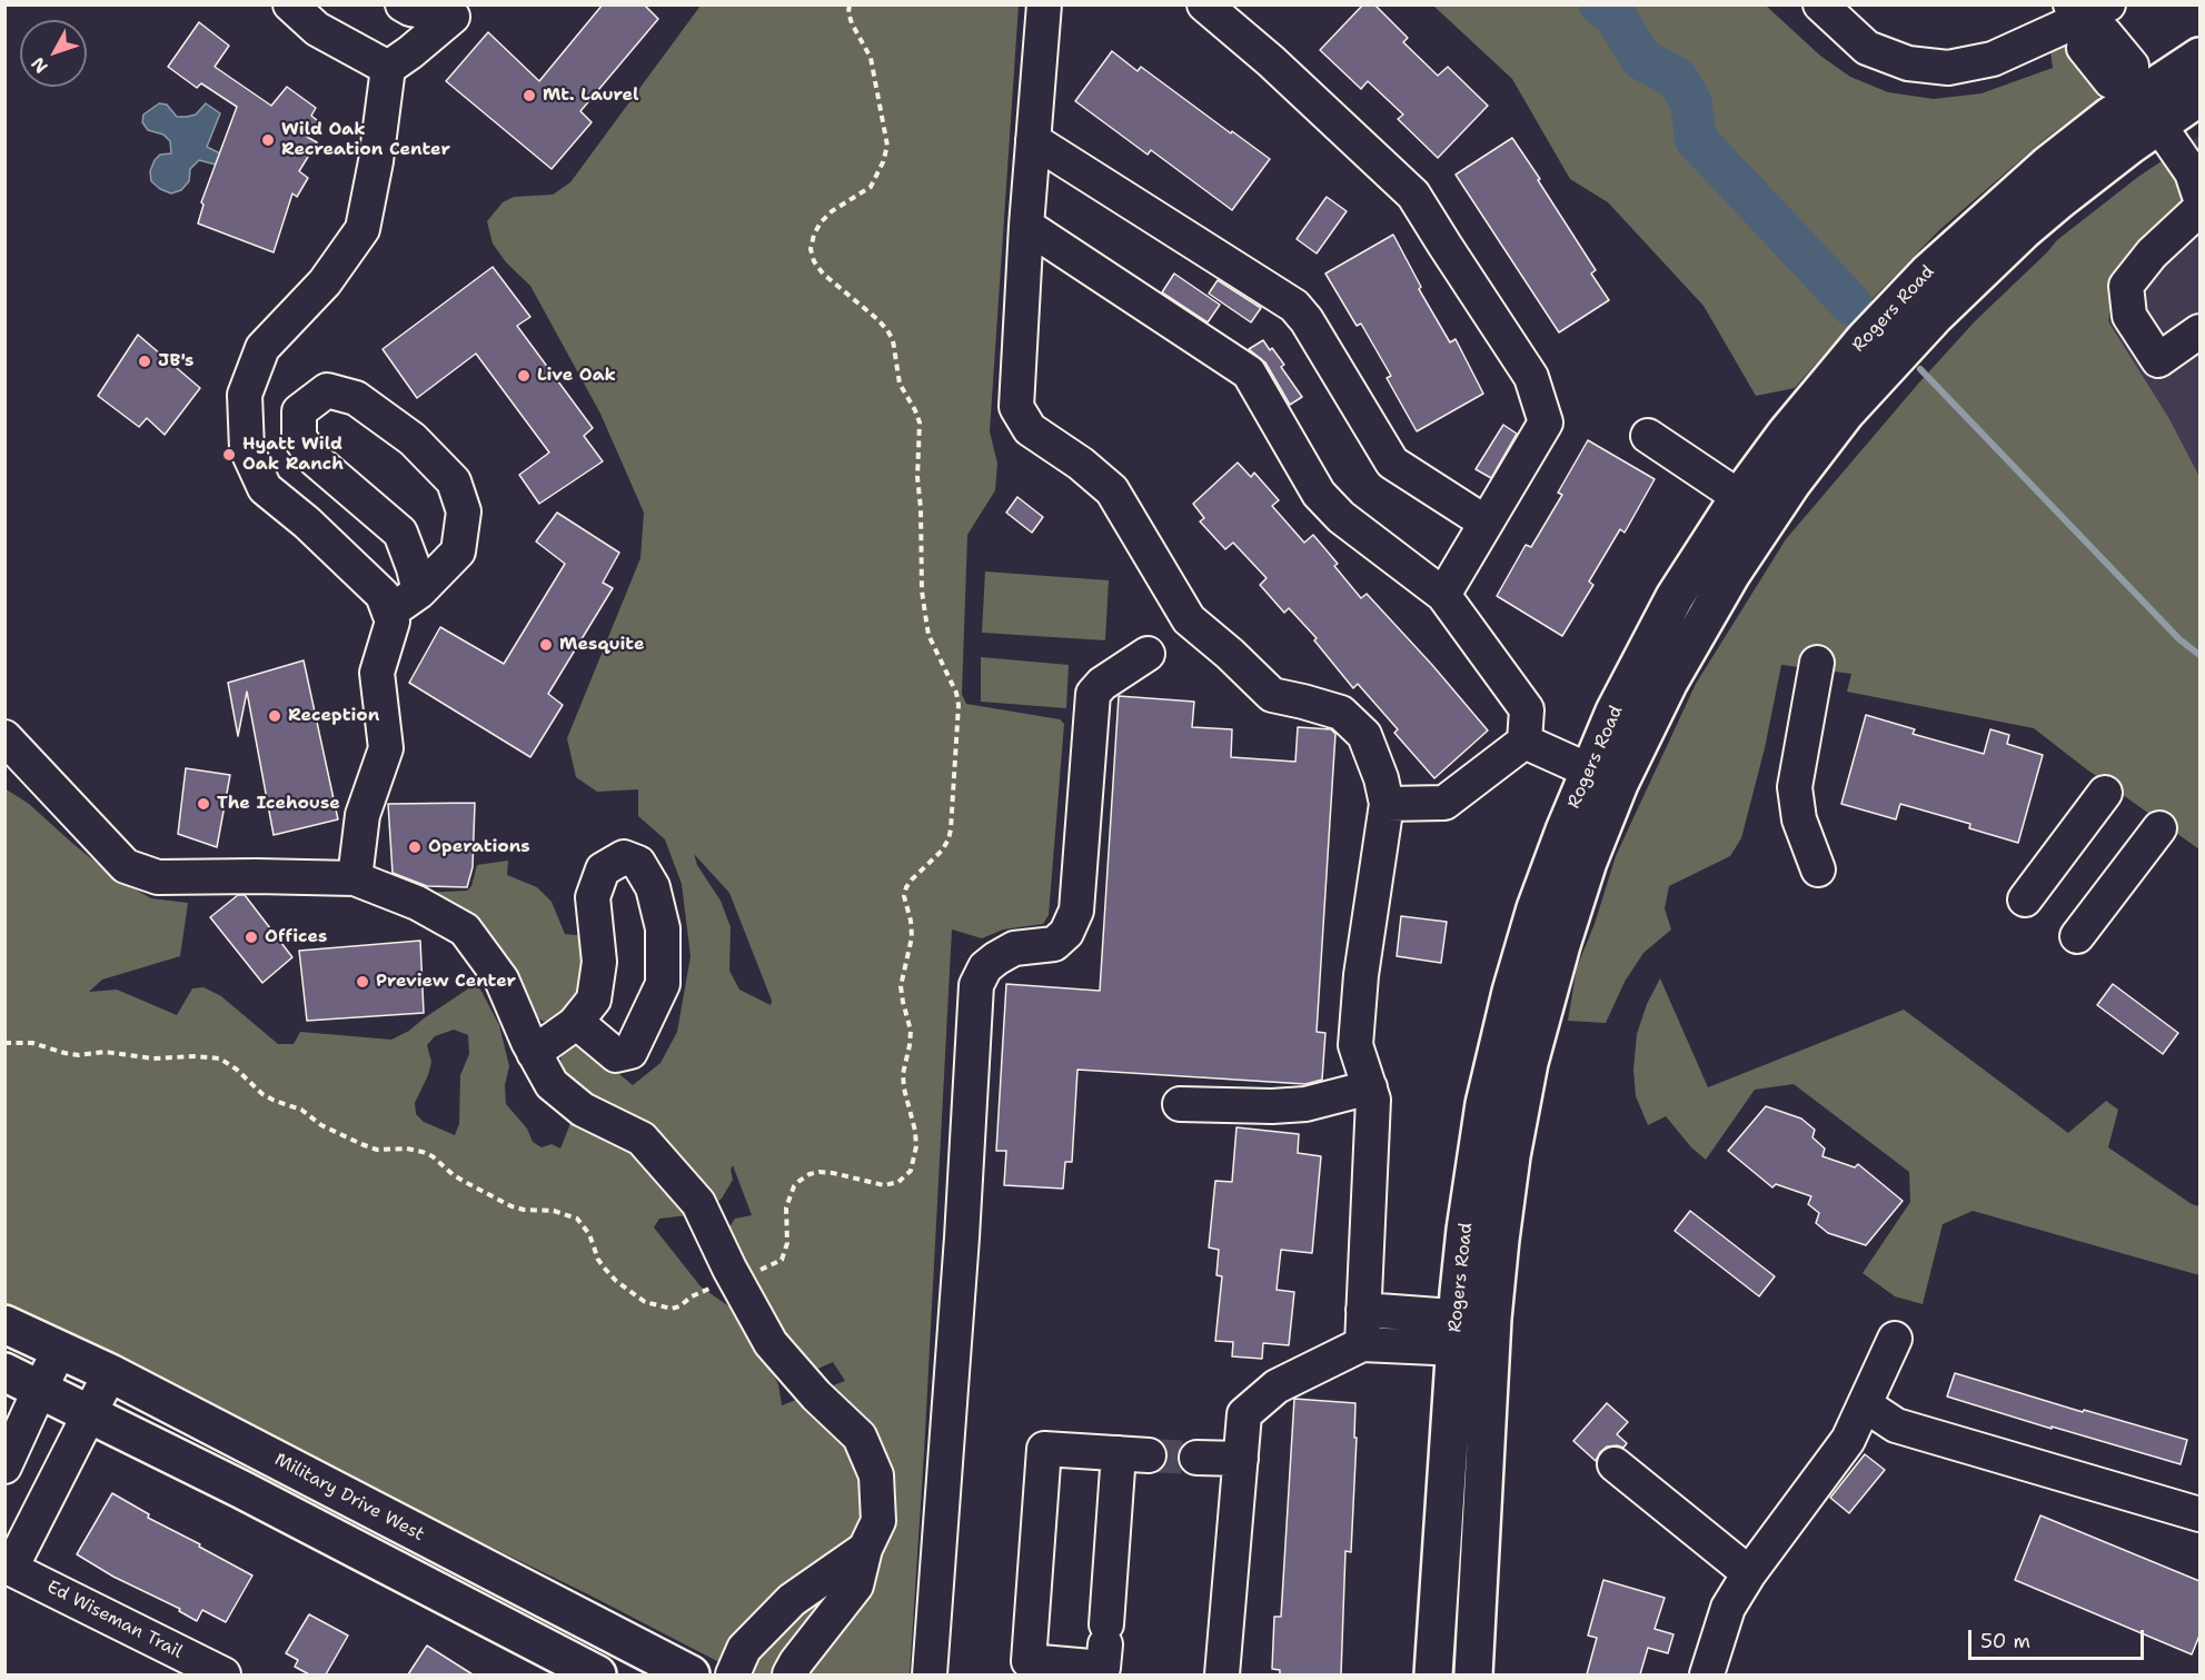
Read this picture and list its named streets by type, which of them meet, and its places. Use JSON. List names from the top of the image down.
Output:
{
  "streets": {
    "main road": ["Rogers Road", "Military Drive West"],
    "street": ["Ed Wiseman Trail"]
  },
  "places": [
    "Mt. Laurel",
    "Wild Oak Recreation Center",
    "JB's",
    "Live Oak",
    "Hyatt Wild Oak Ranch",
    "Mesquite",
    "Reception",
    "The Icehouse",
    "Operations",
    "Offices",
    "Preview Center"
  ],
  "scale_bar": "50 m",
  "north": "bottom left"
}
